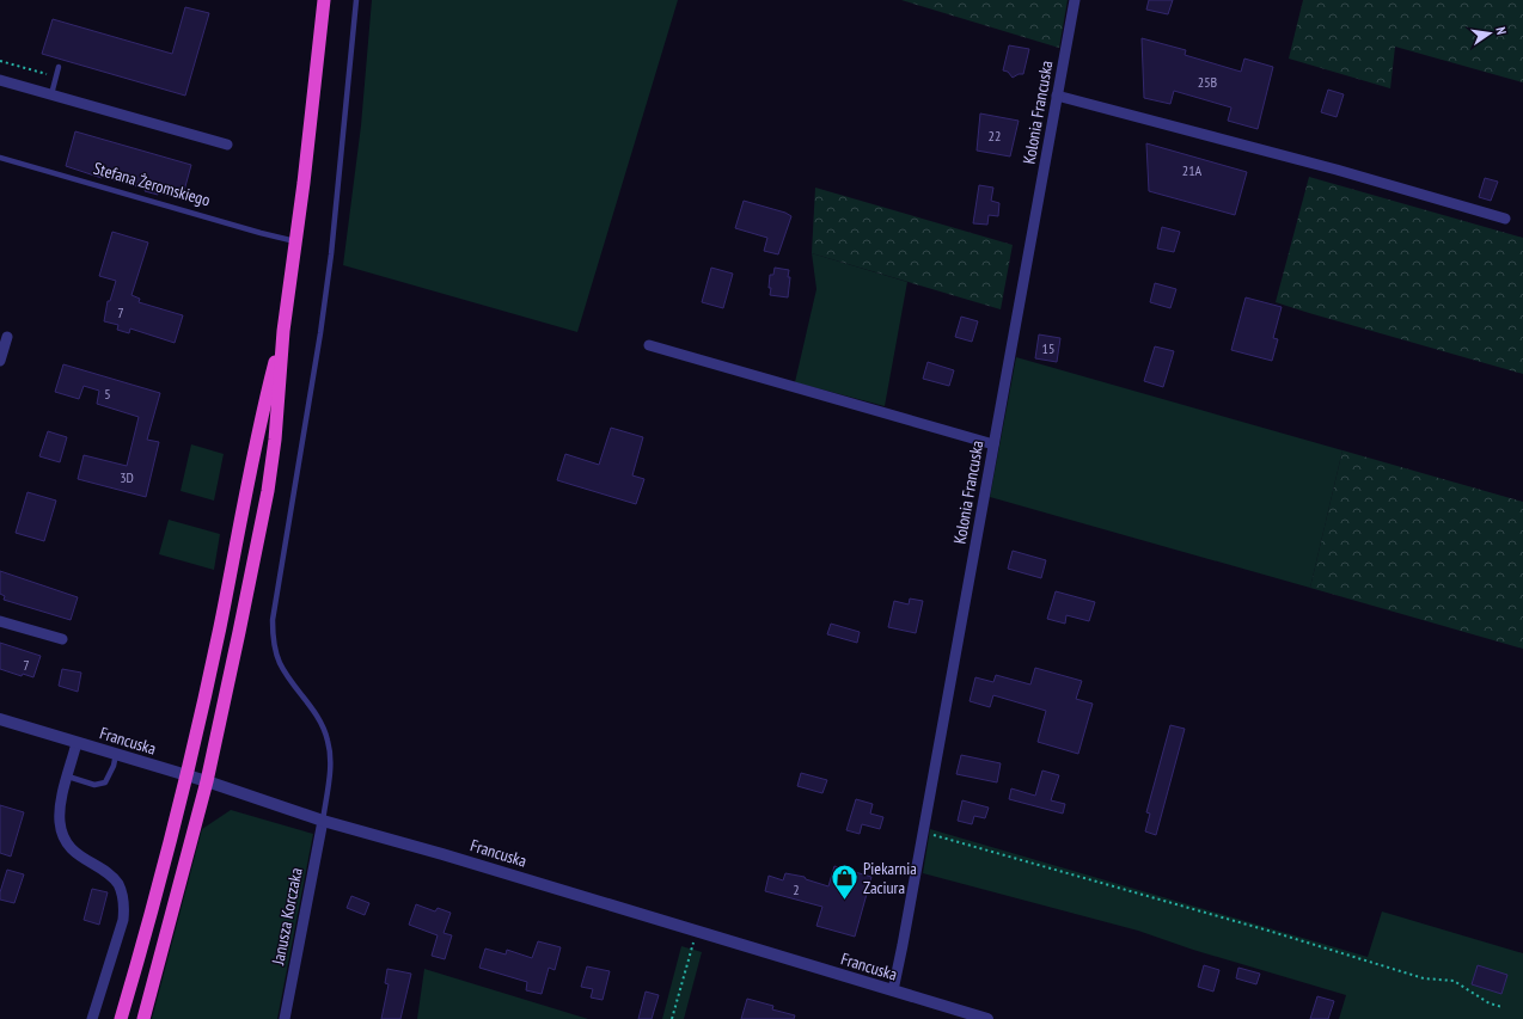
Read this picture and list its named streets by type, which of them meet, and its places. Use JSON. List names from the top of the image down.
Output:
{
  "streets": {
    "street": ["Kolonia Francuska", "Francuska", "Janusza Korczaka"],
    "lane": ["Stefana Żeromskiego"]
  },
  "crossings": [
    ["Kolonia Francuska", "Francuska"],
    ["Francuska", "Janusza Korczaka"]
  ],
  "places": {
    "shop": ["Piekarnia Zaciura"]
  },
  "house_numbers": [
    "25B",
    "22",
    "21A",
    "7",
    "15",
    "5",
    "3D",
    "7",
    "2"
  ],
  "north": "right"
}
